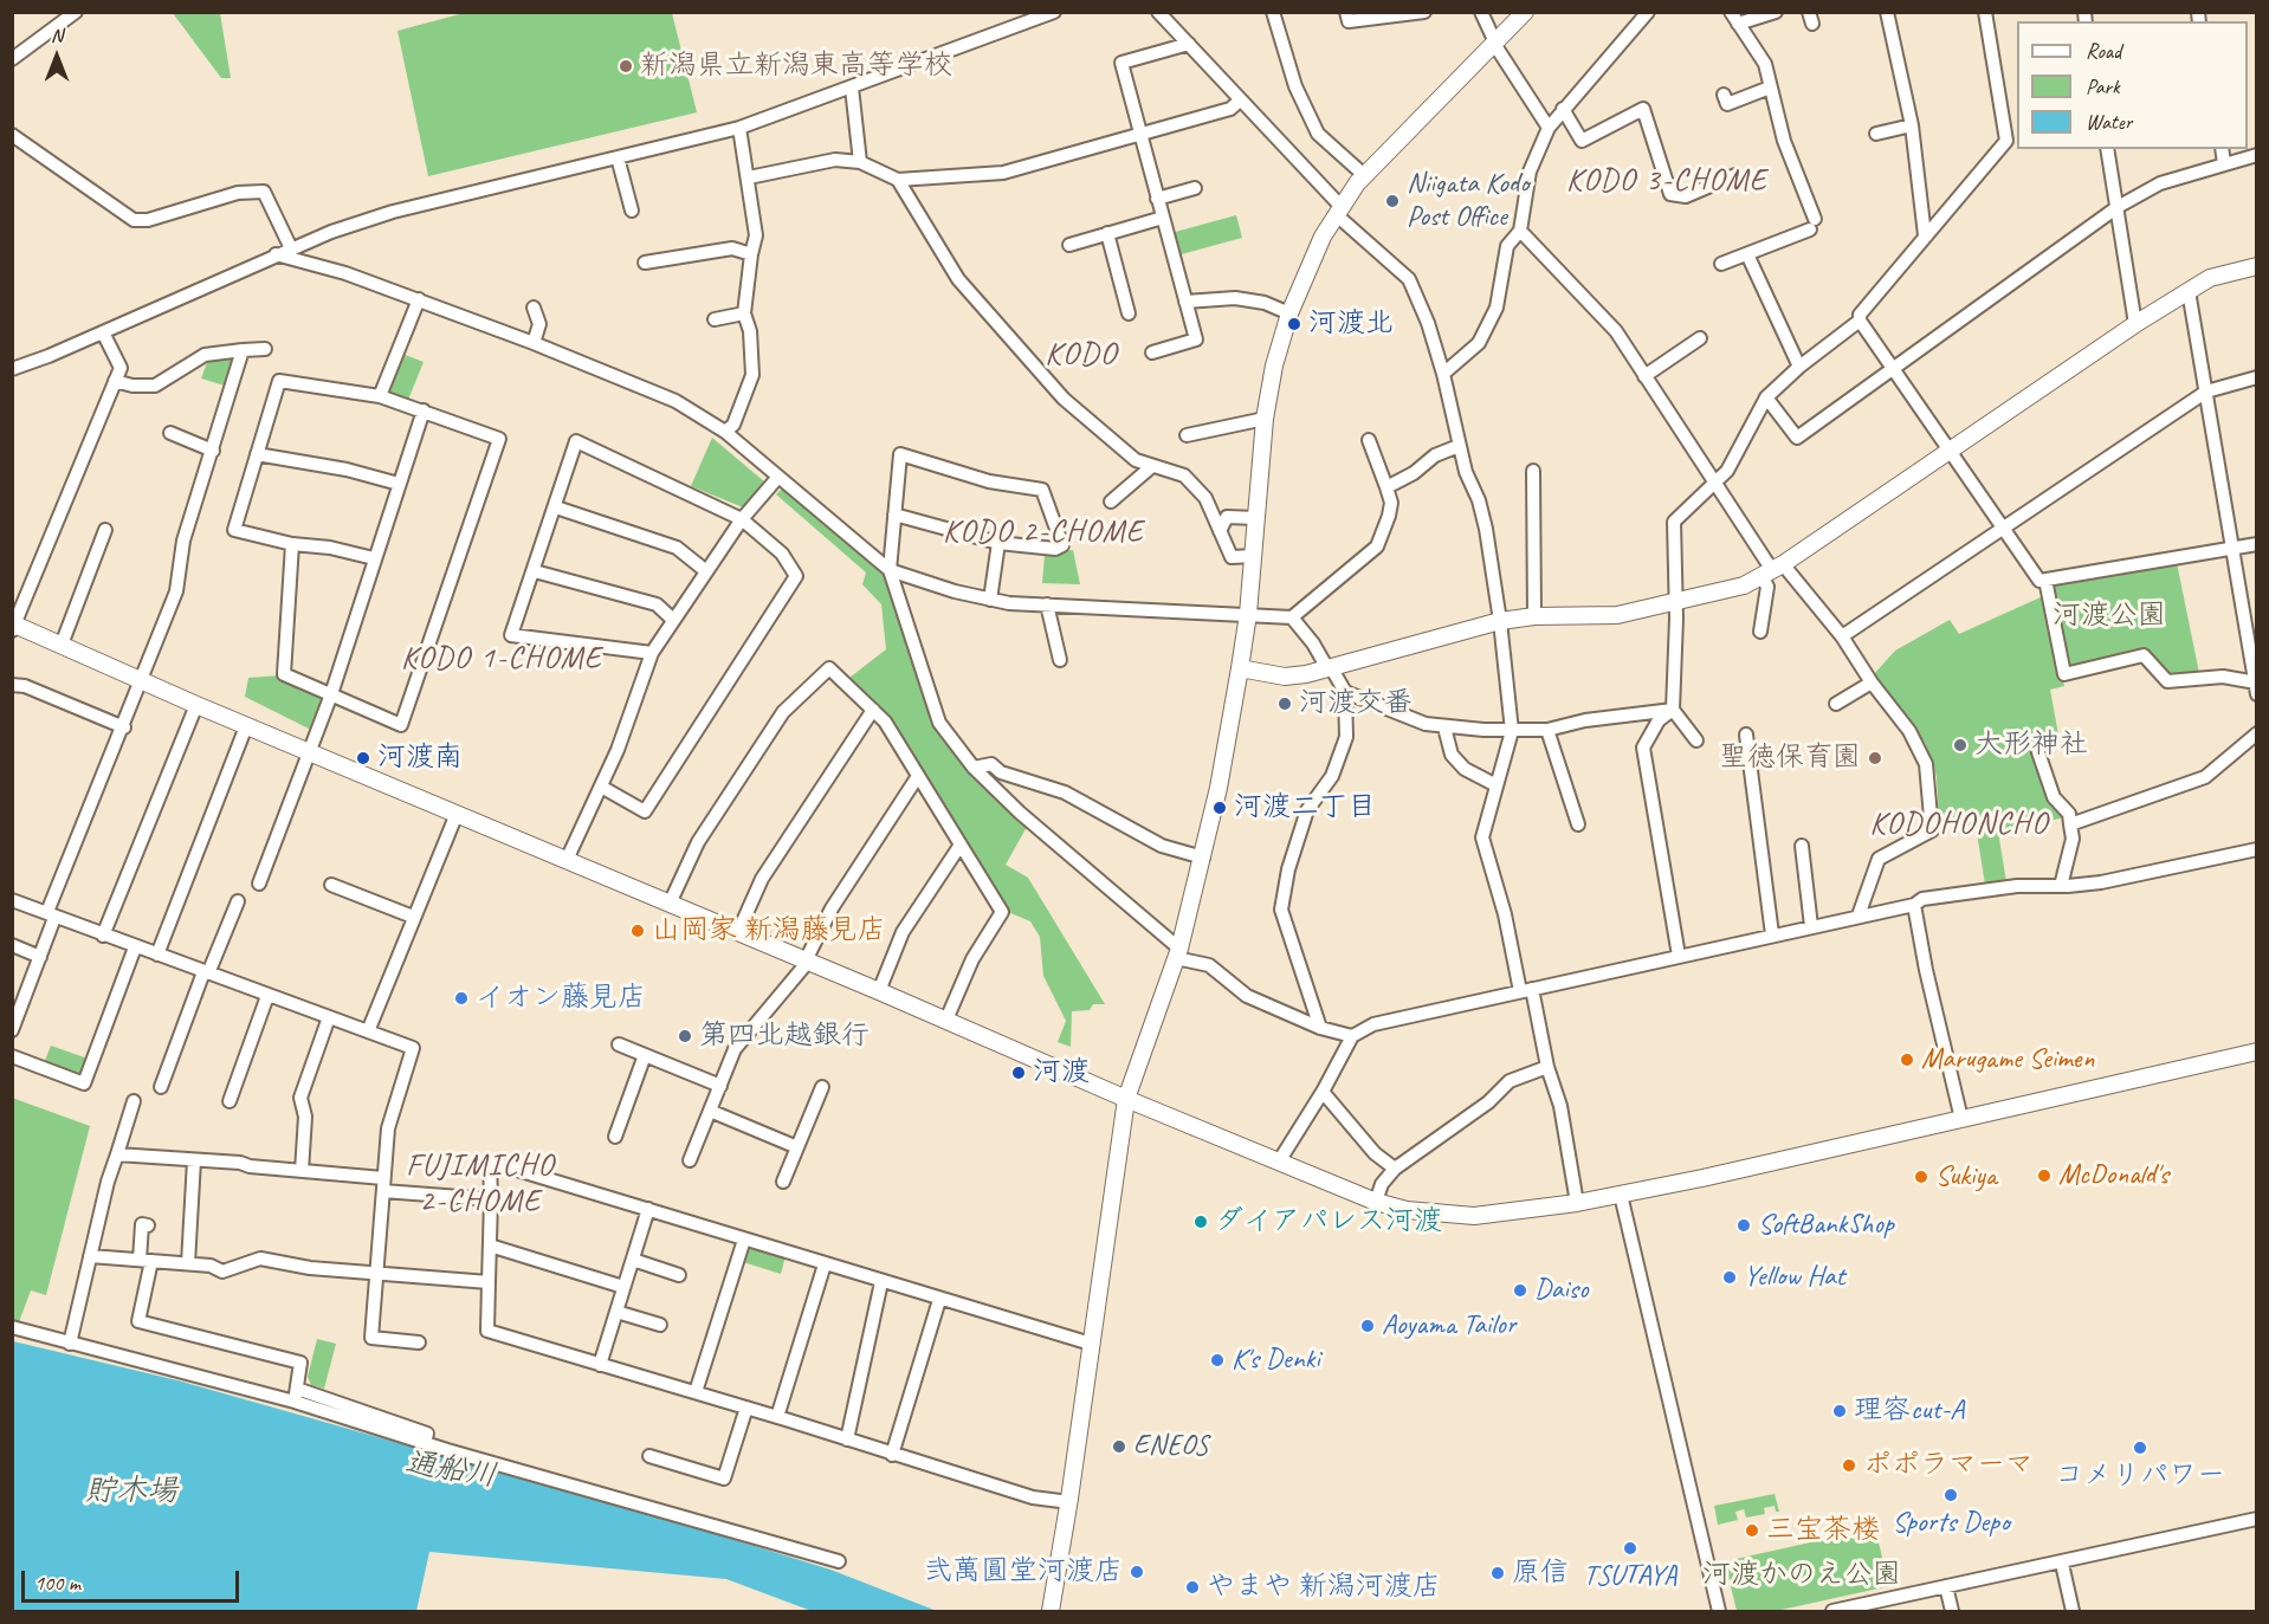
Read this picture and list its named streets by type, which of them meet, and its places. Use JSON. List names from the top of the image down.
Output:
{
  "districts": [
    "KODO 3-CHOME",
    "KODO",
    "KODO 2-CHOME",
    "KODO 1-CHOME",
    "KODOHONCHO",
    "FUJIMICHO 2-CHOME"
  ],
  "water": ["通船川", "貯木場"],
  "parks": ["河渡公園", "河渡かのえ公園"],
  "places": [
    "新潟県立新潟東高等学校",
    "Niigata Kodo Post Office",
    "河渡北",
    "河渡交番",
    "大形神社",
    "河渡南",
    "聖徳保育園",
    "河渡二丁目",
    "山岡家 新潟藤見店",
    "イオン藤見店",
    "第四北越銀行",
    "Marugame Seimen",
    "河渡",
    "McDonald's",
    "Sukiya",
    "ダイアパレス河渡",
    "SoftBankShop",
    "Yellow Hat",
    "Daiso",
    "Aoyama Tailor",
    "K's Denki",
    "理容cut-A",
    "ENEOS",
    "コメリパワー",
    "ポポラマーマ",
    "Sports Depo",
    "三宝茶楼",
    "TSUTAYA",
    "弐萬圓堂河渡店",
    "原信",
    "やまや 新潟河渡店"
  ],
  "legend": ["Road", "Park", "Water"],
  "scale_bar": "100 m",
  "north": "top"
}
